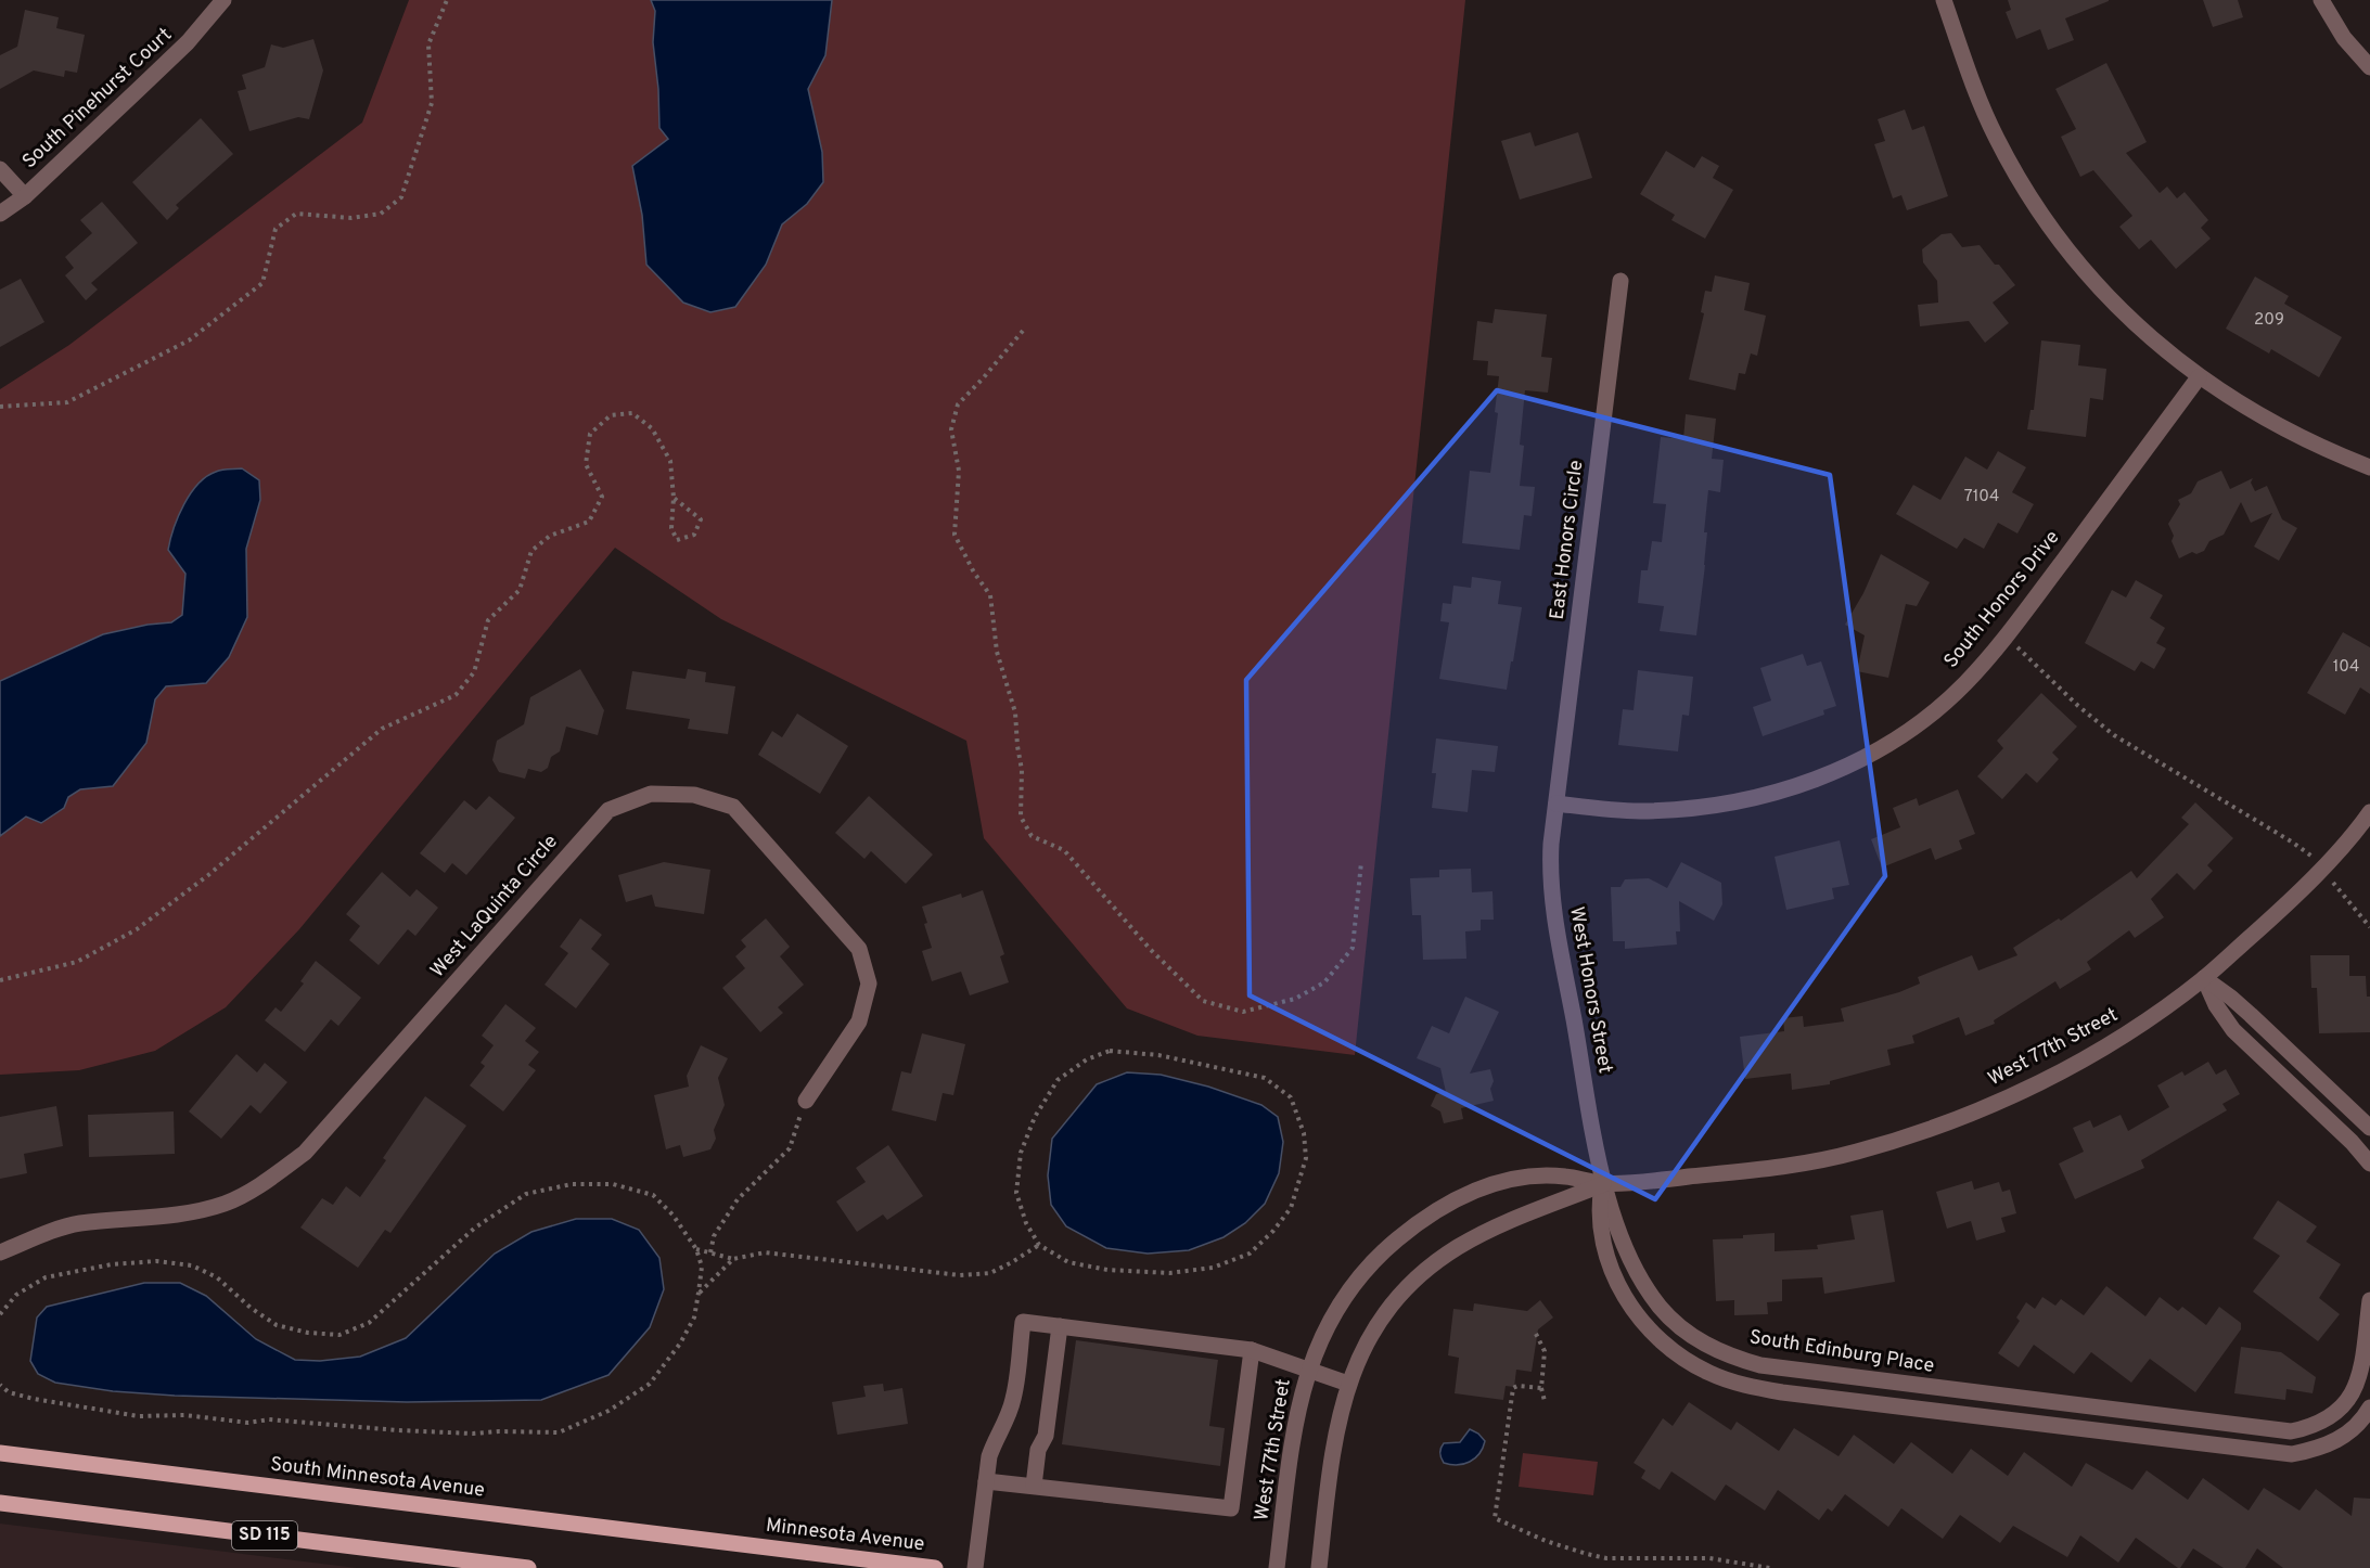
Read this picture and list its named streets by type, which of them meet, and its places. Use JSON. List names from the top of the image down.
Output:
{
  "streets": {
    "main road": ["South Minnesota Avenue", "SD 115", "Minnesota Avenue"],
    "street": [
      "South Pinehurst Court",
      "East Honors Circle",
      "South Honors Drive",
      "West LaQuinta Circle",
      "West Honors Street",
      "West 77th Street",
      "South Edinburg Place"
    ]
  },
  "crossings": [
    ["East Honors Circle", "South Honors Drive"],
    ["East Honors Circle", "West Honors Street"],
    ["South Honors Drive", "West Honors Street"],
    ["West Honors Street", "West 77th Street"],
    ["West Honors Street", "South Edinburg Place"],
    ["West 77th Street", "South Edinburg Place"],
    ["South Minnesota Avenue", "Minnesota Avenue"]
  ],
  "house_numbers": ["209", "7104", "104"]
}
